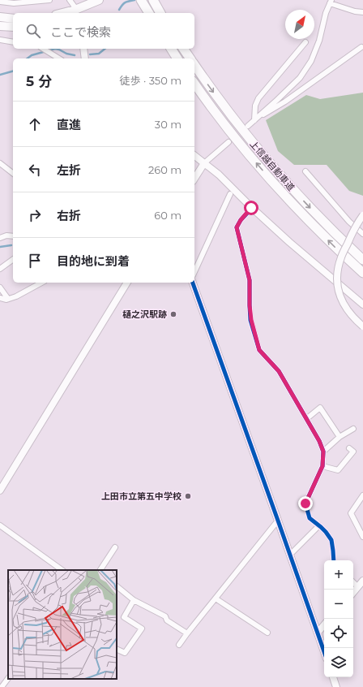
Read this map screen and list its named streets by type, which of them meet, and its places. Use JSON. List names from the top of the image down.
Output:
{
  "streets": {
    "highway": ["上信越自動車道"]
  },
  "places": ["樋之沢駅跡", "上田市立第五中学校"],
  "north": "top right",
  "page": {
    "search": "ここで検索",
    "heading": ["5 分", "徒歩 · 350 m"],
    "list": [
      ["直進", "30 m"],
      ["左折", "260 m"],
      ["右折", "60 m"],
      "目的地に到着"
    ],
    "map_buttons": ["+", "−"]
  }
}
